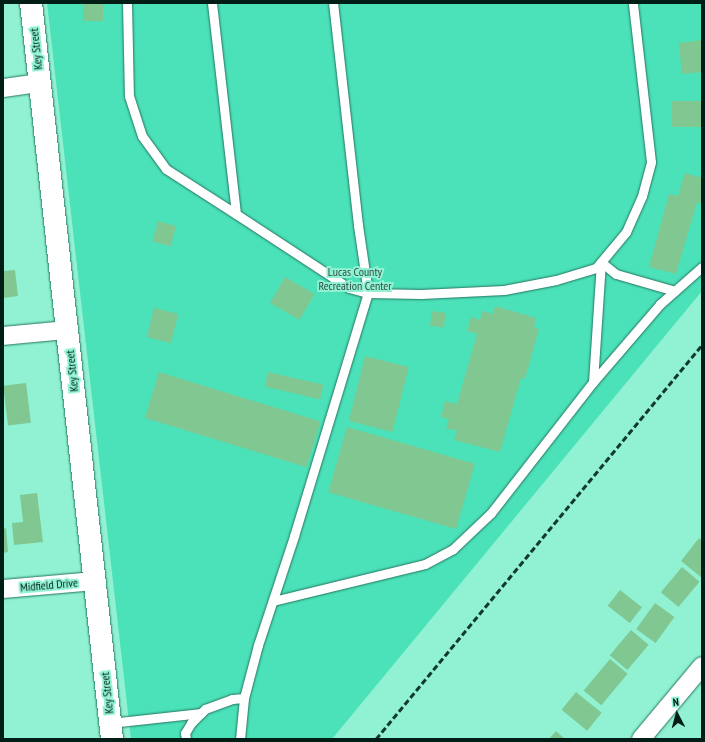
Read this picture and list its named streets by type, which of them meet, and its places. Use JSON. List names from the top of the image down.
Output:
{
  "streets": {
    "street": ["Key Street", "Midfield Drive"]
  },
  "crossings": [
    ["Key Street", "Midfield Drive"]
  ],
  "parks": ["Lucas County Recreation Center"],
  "north": "top"
}
